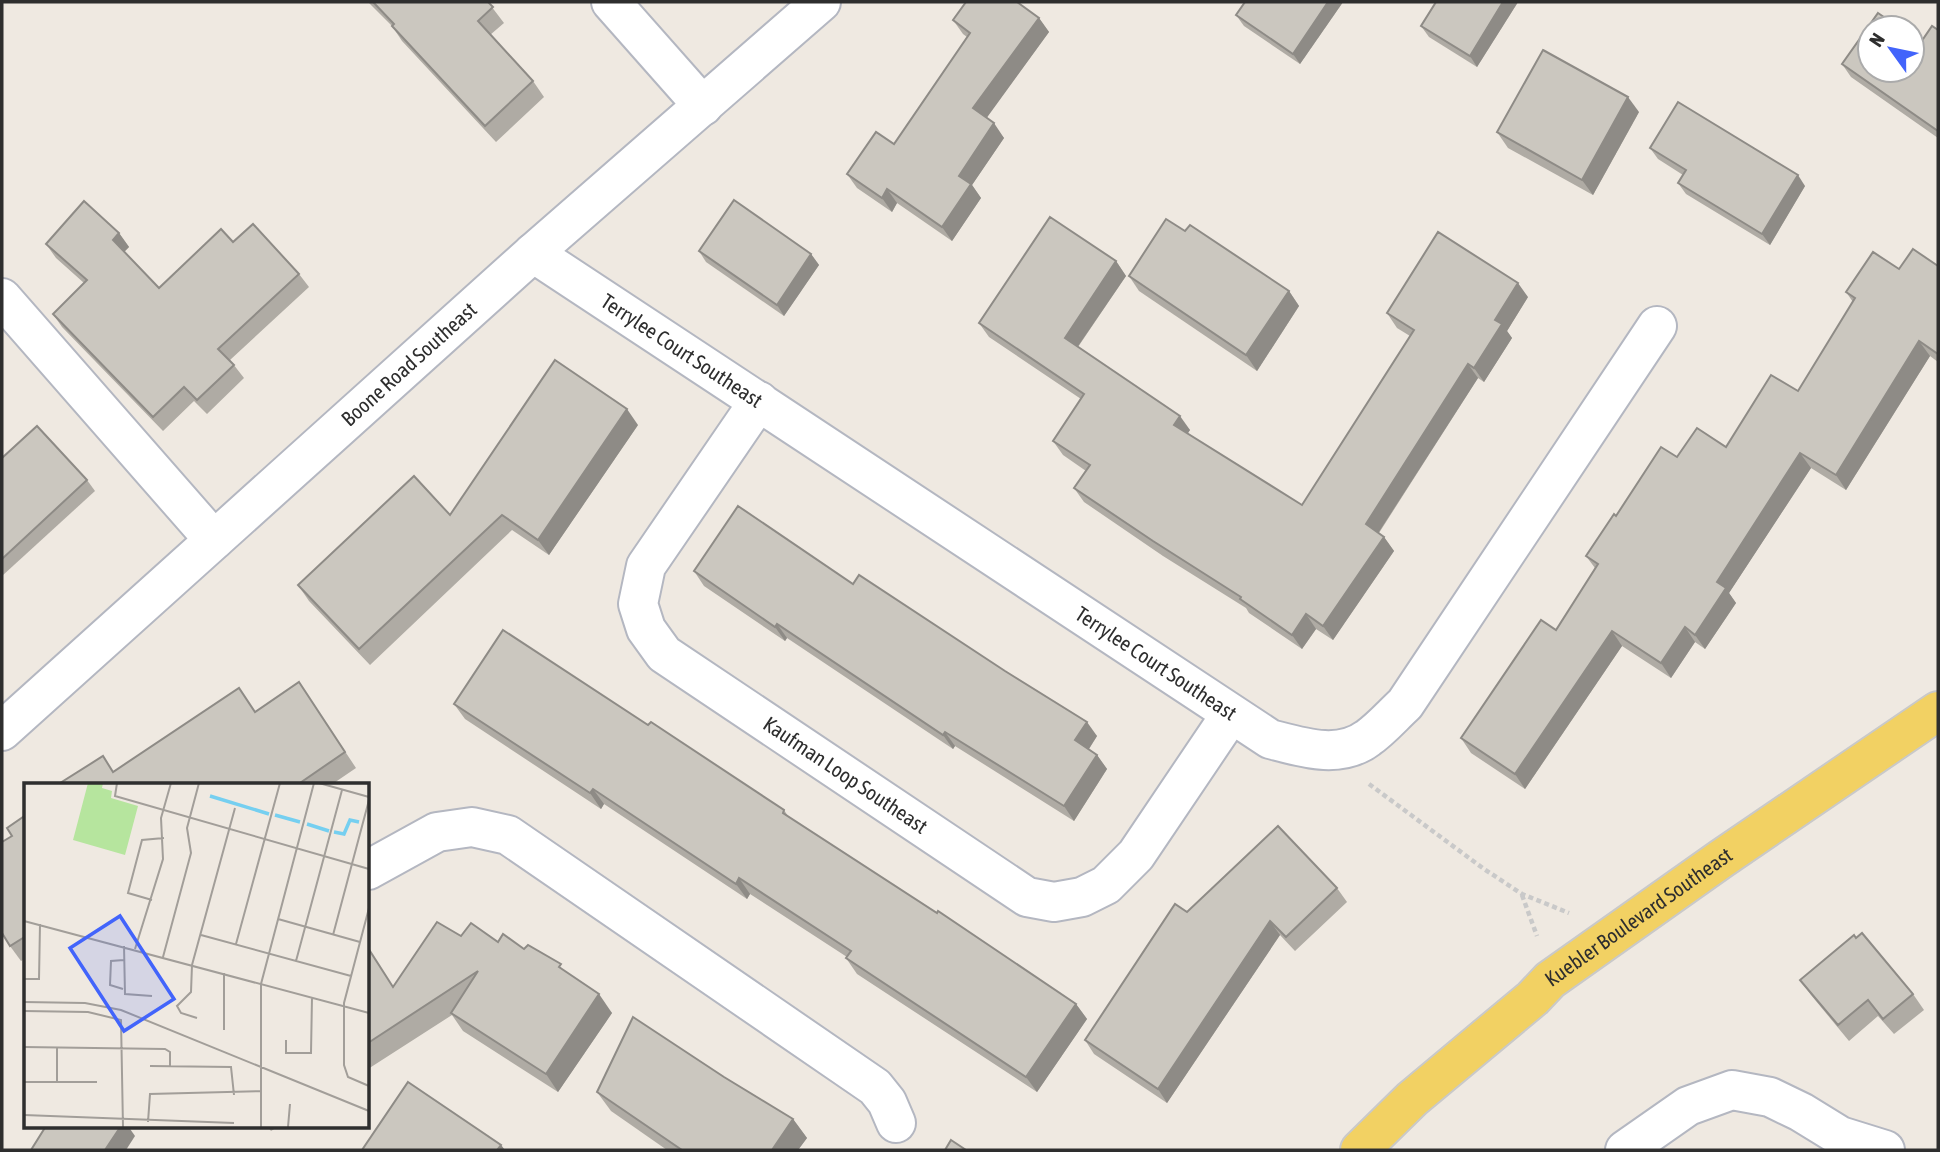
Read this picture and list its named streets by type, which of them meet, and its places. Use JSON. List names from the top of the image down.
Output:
{
  "streets": {
    "main road": ["Kuebler Boulevard Southeast"],
    "street": ["Terrylee Court Southeast", "Boone Road Southeast", "Kaufman Loop Southeast"]
  },
  "crossings": [
    ["Terrylee Court Southeast", "Boone Road Southeast"],
    ["Terrylee Court Southeast", "Kaufman Loop Southeast"]
  ],
  "north": "top left"
}
